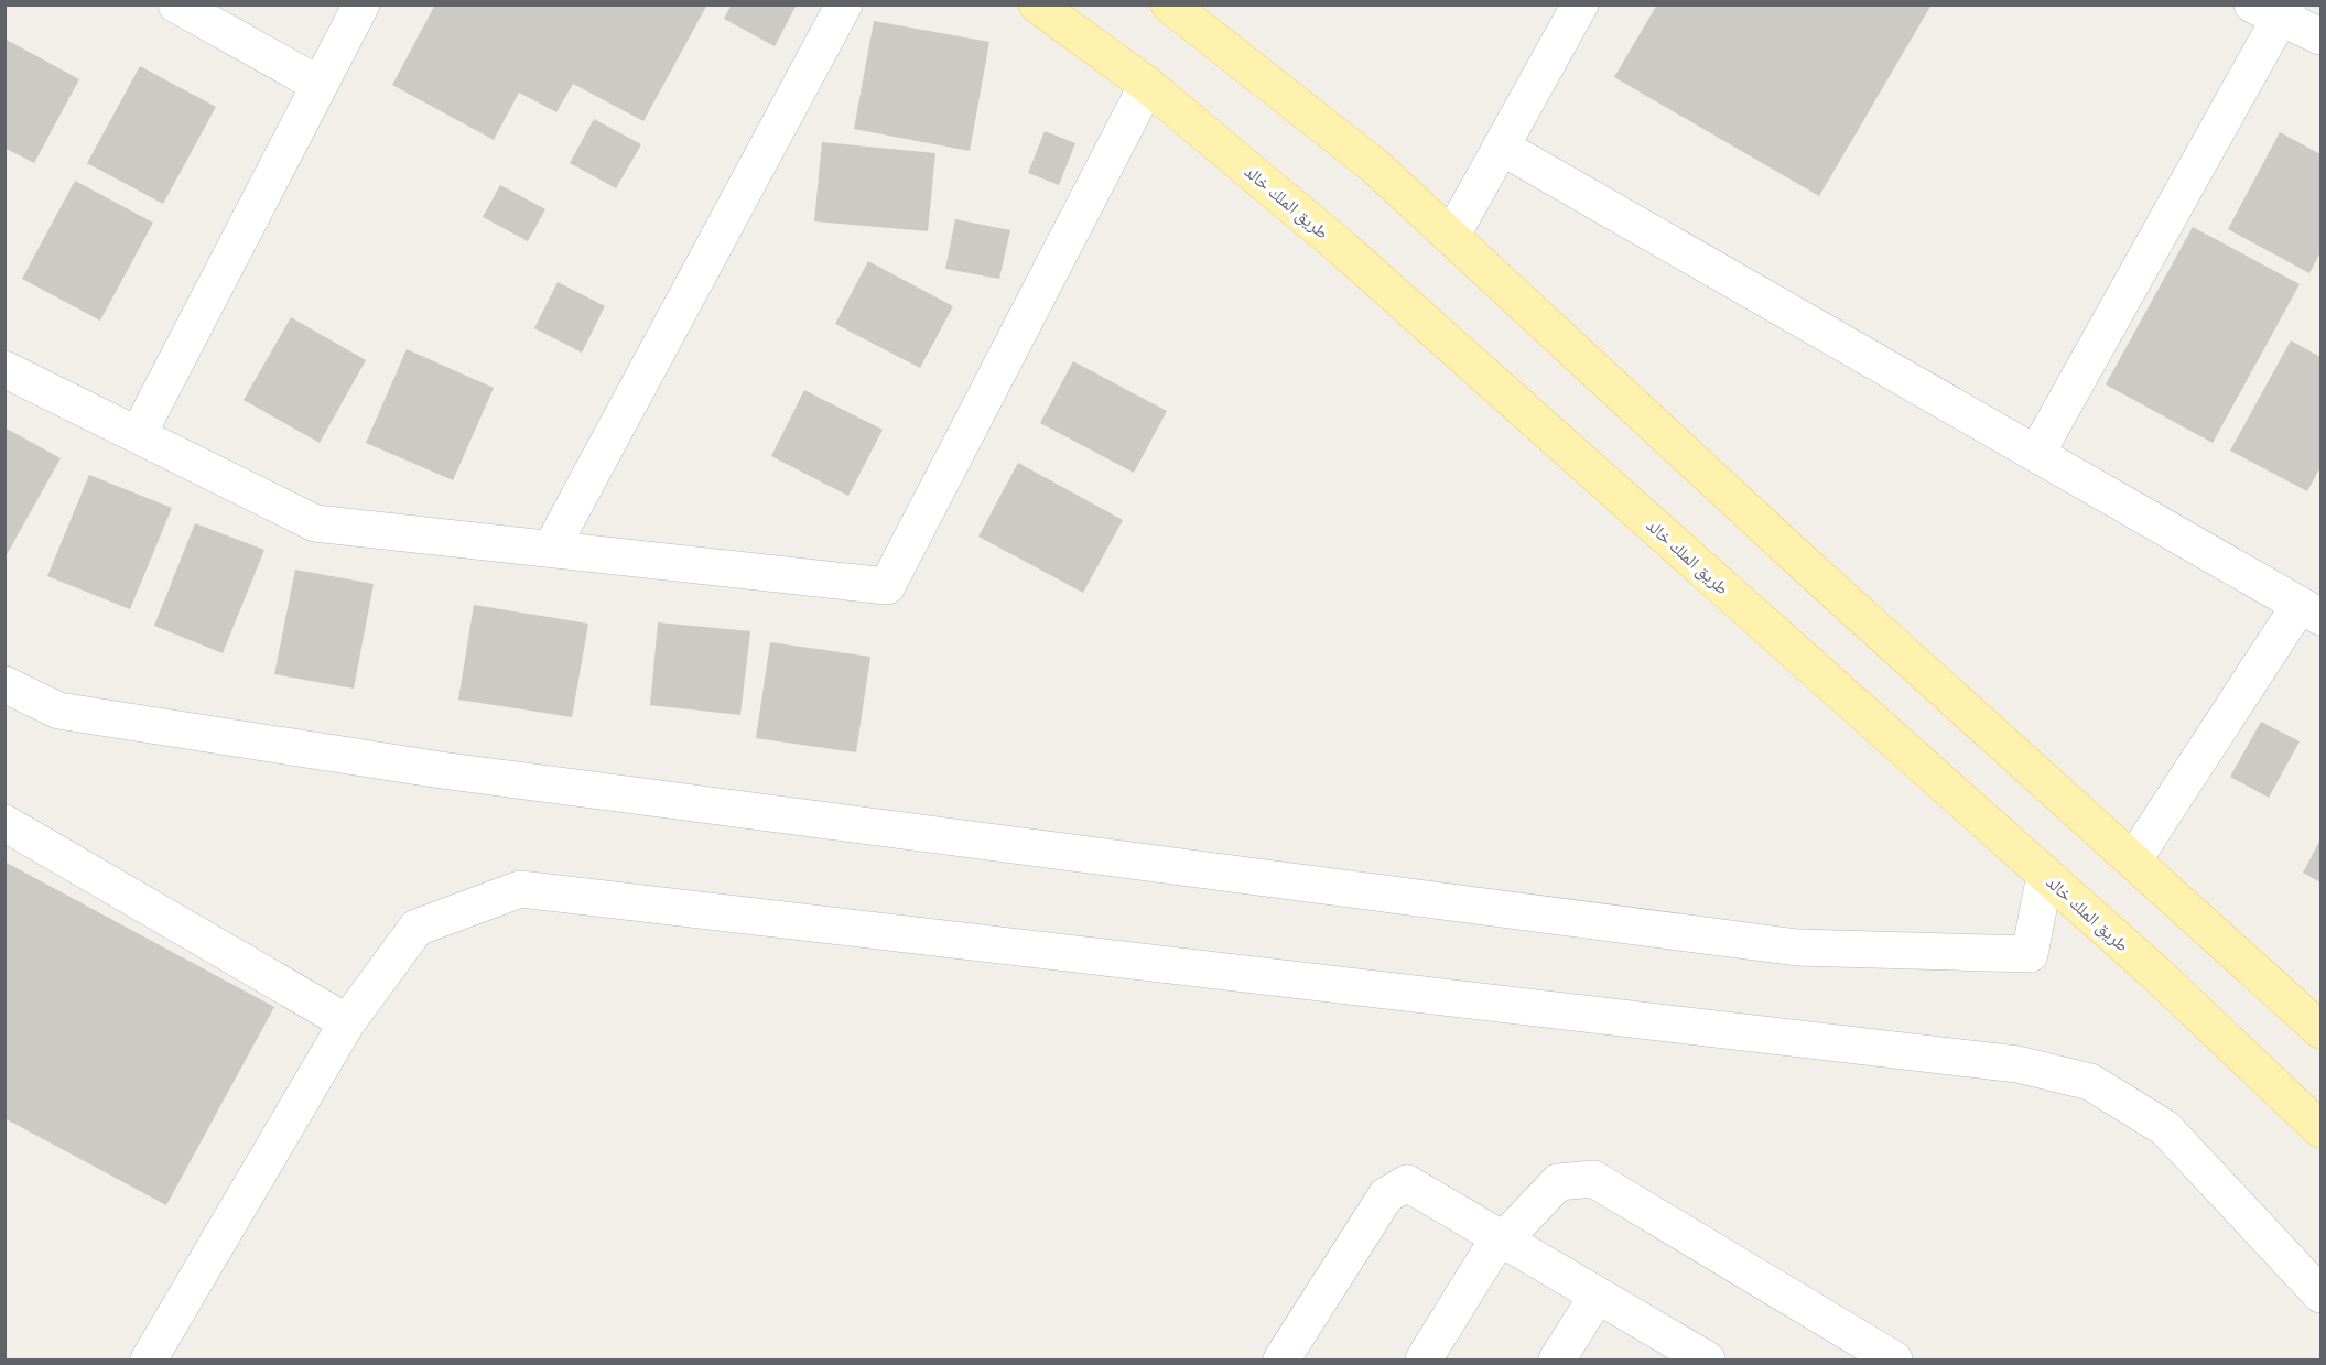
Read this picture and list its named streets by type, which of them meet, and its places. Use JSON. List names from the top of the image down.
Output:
{
  "streets": {
    "main road": ["طريق الملك خالد"]
  }
}
